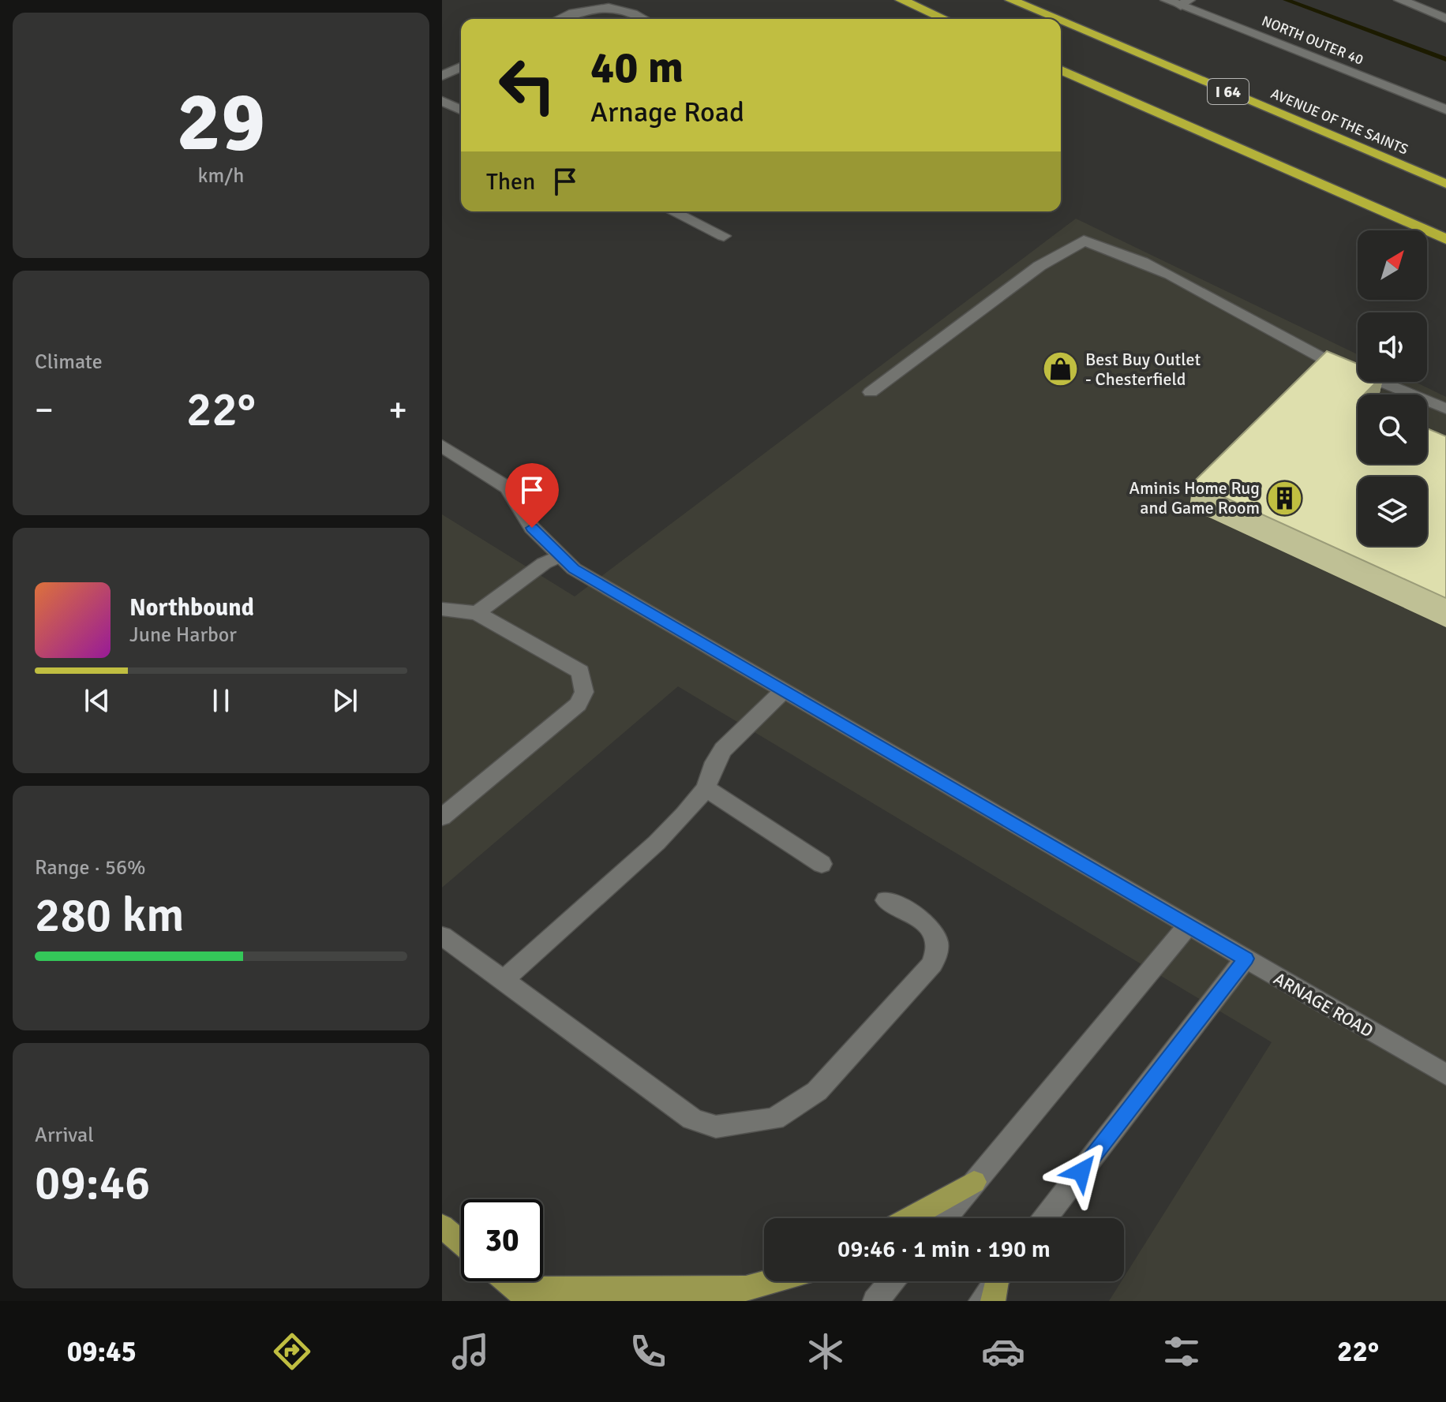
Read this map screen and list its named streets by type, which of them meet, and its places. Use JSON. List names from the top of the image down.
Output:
{
  "streets": {
    "highway": ["I 64", "AVENUE OF THE SAINTS"],
    "street": ["NORTH OUTER 40", "ARNAGE ROAD"]
  },
  "places": {
    "shop": ["Best Buy Outlet - Chesterfield"],
    "building": ["Aminis Home Rug and Game Room"]
  },
  "north": "top right",
  "page": {
    "tile": [
      ["29", "km/h"],
      "Climate",
      ["Range · 56%", "280 km"],
      ["Arrival", "09:46"]
    ],
    "turn": ["40 m", "Arnage Road"],
    "then": "Then",
    "heat": ["−", "22°", "+"],
    "song": ["Northbound", "June Harbor"],
    "limit": "30",
    "trip": "09:46 · 1 min · 190 m",
    "tabs": ["09:45", "22°"]
  }
}
